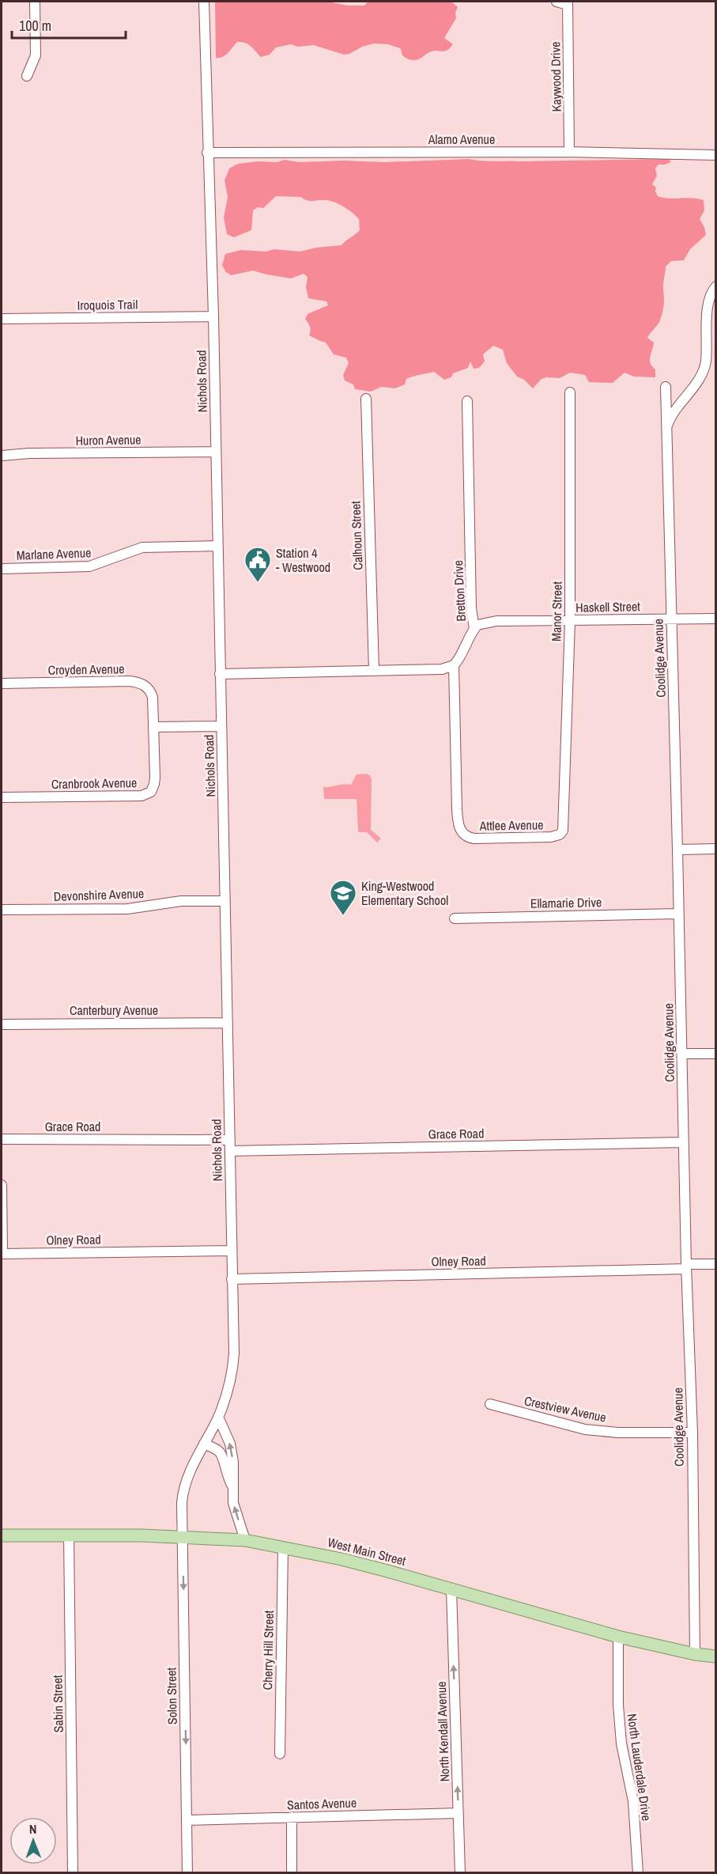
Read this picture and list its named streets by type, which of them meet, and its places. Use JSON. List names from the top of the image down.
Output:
{
  "streets": {
    "main road": ["West Main Street"],
    "street": [
      "Kaywood Drive",
      "Alamo Avenue",
      "Iroquois Trail",
      "Nichols Road",
      "Huron Avenue",
      "Calhoun Street",
      "Marlane Avenue",
      "Bretton Drive",
      "Haskell Street",
      "Manor Street",
      "Coolidge Avenue",
      "Croyden Avenue",
      "Cranbrook Avenue",
      "Attlee Avenue",
      "Devonshire Avenue",
      "Ellamarie Drive",
      "Canterbury Avenue",
      "Grace Road",
      "Olney Road",
      "Crestview Avenue",
      "Cherry Hill Street",
      "Solon Street",
      "Sabin Street",
      "North Kendall Avenue",
      "North Lauderdale Drive",
      "Santos Avenue"
    ]
  },
  "crossings": [
    ["Kaywood Drive", "Alamo Avenue"],
    ["Alamo Avenue", "Nichols Road"],
    ["Iroquois Trail", "Nichols Road"],
    ["Nichols Road", "Huron Avenue"],
    ["Nichols Road", "Marlane Avenue"],
    ["Nichols Road", "Devonshire Avenue"],
    ["Nichols Road", "Canterbury Avenue"],
    ["Nichols Road", "Grace Road"],
    ["Nichols Road", "Olney Road"],
    ["Nichols Road", "Solon Street"],
    ["Bretton Drive", "Haskell Street"],
    ["Bretton Drive", "Attlee Avenue"],
    ["Haskell Street", "Manor Street"],
    ["Haskell Street", "Coolidge Avenue"],
    ["Manor Street", "Attlee Avenue"],
    ["Coolidge Avenue", "Ellamarie Drive"],
    ["Coolidge Avenue", "Grace Road"],
    ["Coolidge Avenue", "Olney Road"],
    ["Coolidge Avenue", "Crestview Avenue"],
    ["Coolidge Avenue", "West Main Street"],
    ["Croyden Avenue", "Cranbrook Avenue"],
    ["West Main Street", "Cherry Hill Street"],
    ["West Main Street", "Solon Street"],
    ["West Main Street", "Sabin Street"],
    ["West Main Street", "North Kendall Avenue"],
    ["West Main Street", "North Lauderdale Drive"],
    ["Solon Street", "Santos Avenue"],
    ["North Kendall Avenue", "Santos Avenue"]
  ],
  "one_way": ["Solon Street", "North Kendall Avenue"],
  "places": {
    "public building": ["Station 4 - Westwood"],
    "school or university": ["King-Westwood Elementary School"]
  },
  "scale_bar": "100 m",
  "north": "top"
}
